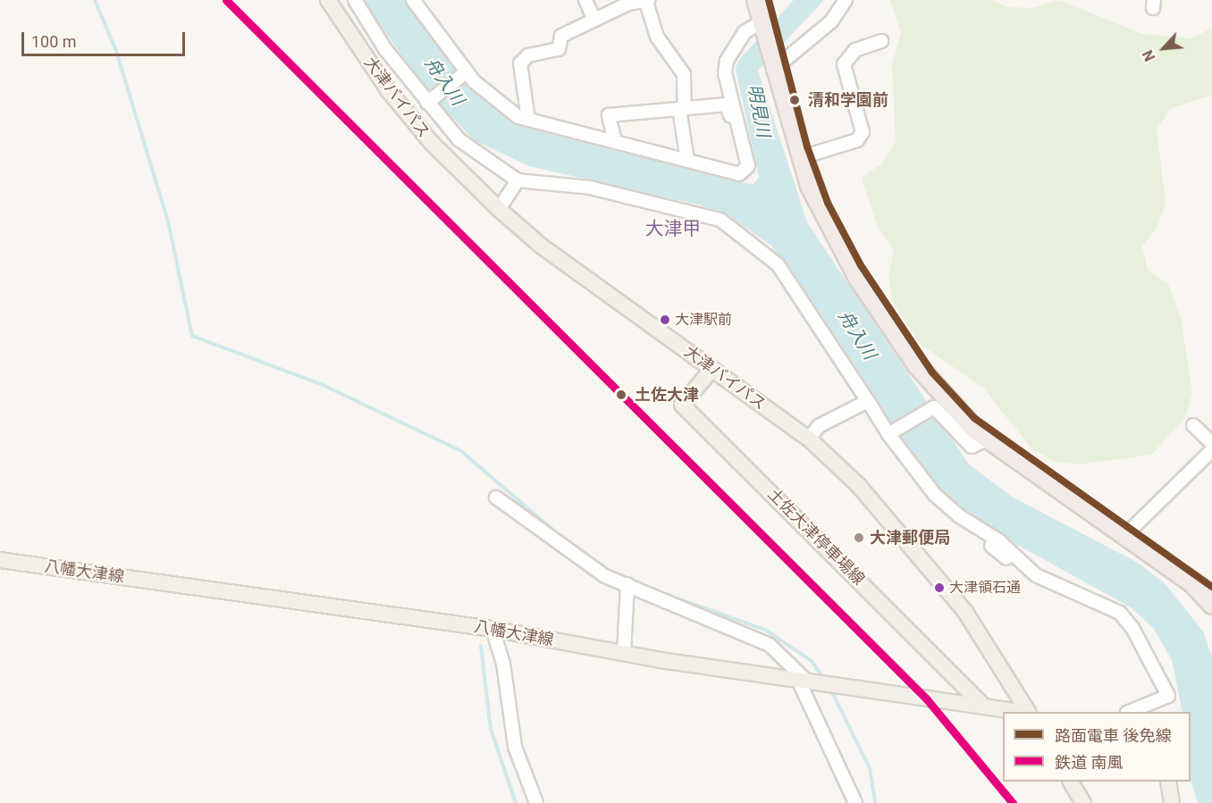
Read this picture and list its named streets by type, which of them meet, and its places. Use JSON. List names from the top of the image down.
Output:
{
  "streets": {
    "main road": ["大津バイパス", "土佐大津停車場線", "八幡大津線"]
  },
  "crossings": [
    ["大津バイパス", "土佐大津停車場線"],
    ["土佐大津停車場線", "八幡大津線"]
  ],
  "districts": ["大津甲"],
  "water": ["舟入川", "明見川"],
  "places": [
    "清和学園前",
    "大津駅前",
    "土佐大津",
    "大津郵便局",
    "大津領石通"
  ],
  "lines": ["tram line 後免線", "rail line 南風"],
  "legend": ["路面電車 後免線", "鉄道 南風"],
  "scale_bar": "100 m",
  "north": "bottom left"
}
